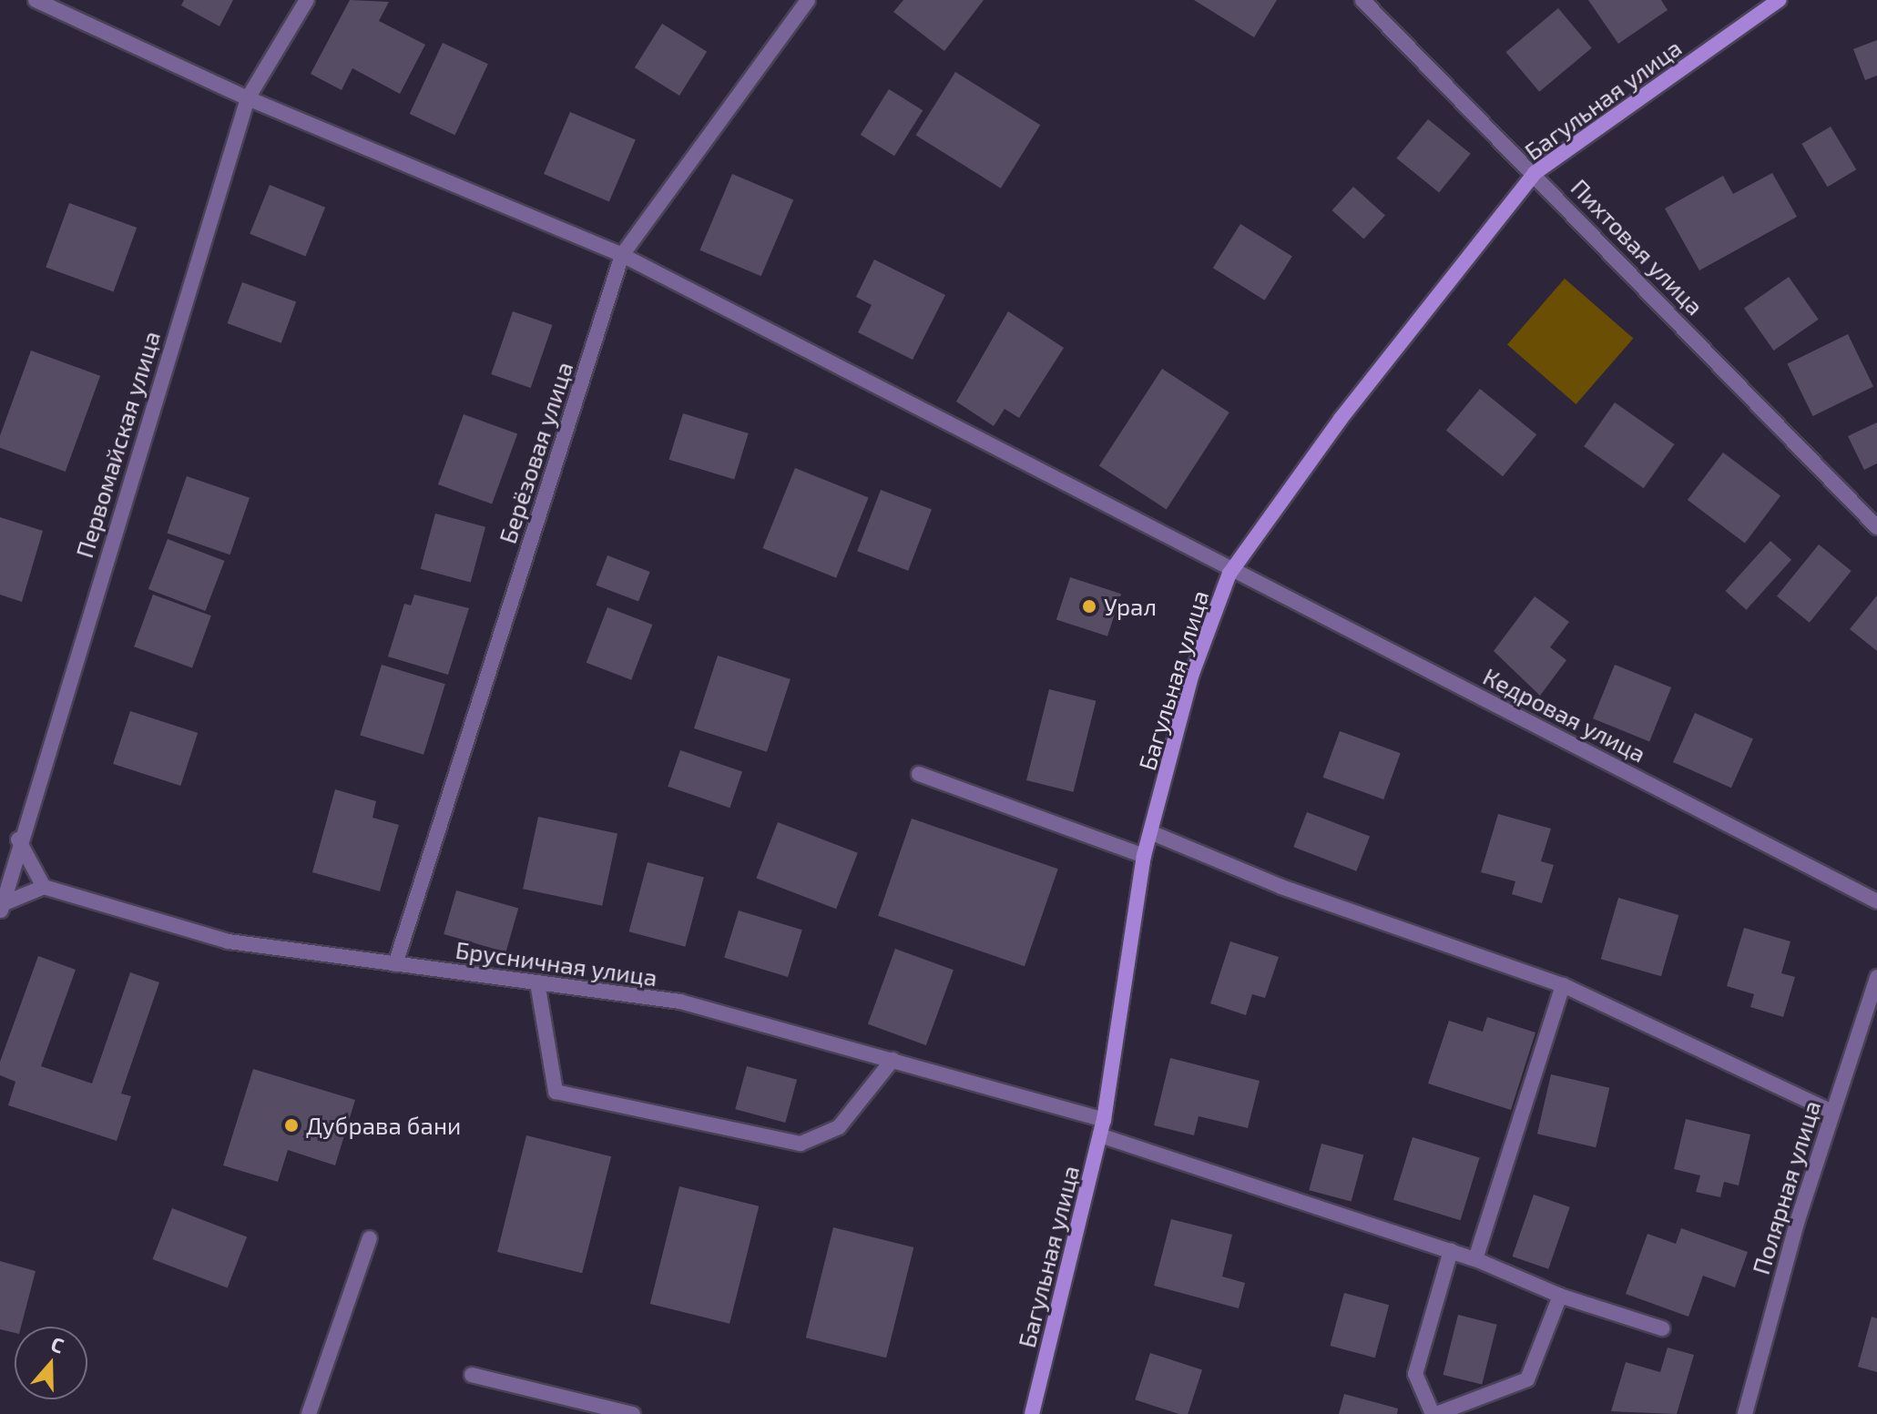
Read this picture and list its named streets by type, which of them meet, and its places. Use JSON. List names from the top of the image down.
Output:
{
  "streets": {
    "street": [
      "Багульная улица",
      "Пихтовая улица",
      "Первомайская улица",
      "Берёзовая улица",
      "Кедровая улица",
      "Брусничная улица",
      "Полярная улица"
    ]
  },
  "crossings": [
    ["Багульная улица", "Пихтовая улица"],
    ["Багульная улица", "Кедровая улица"],
    ["Багульная улица", "Брусничная улица"],
    ["Первомайская улица", "Кедровая улица"],
    ["Берёзовая улица", "Кедровая улица"],
    ["Берёзовая улица", "Брусничная улица"]
  ],
  "places": ["Урал", "Дубрава бани"],
  "north": "top"
}
